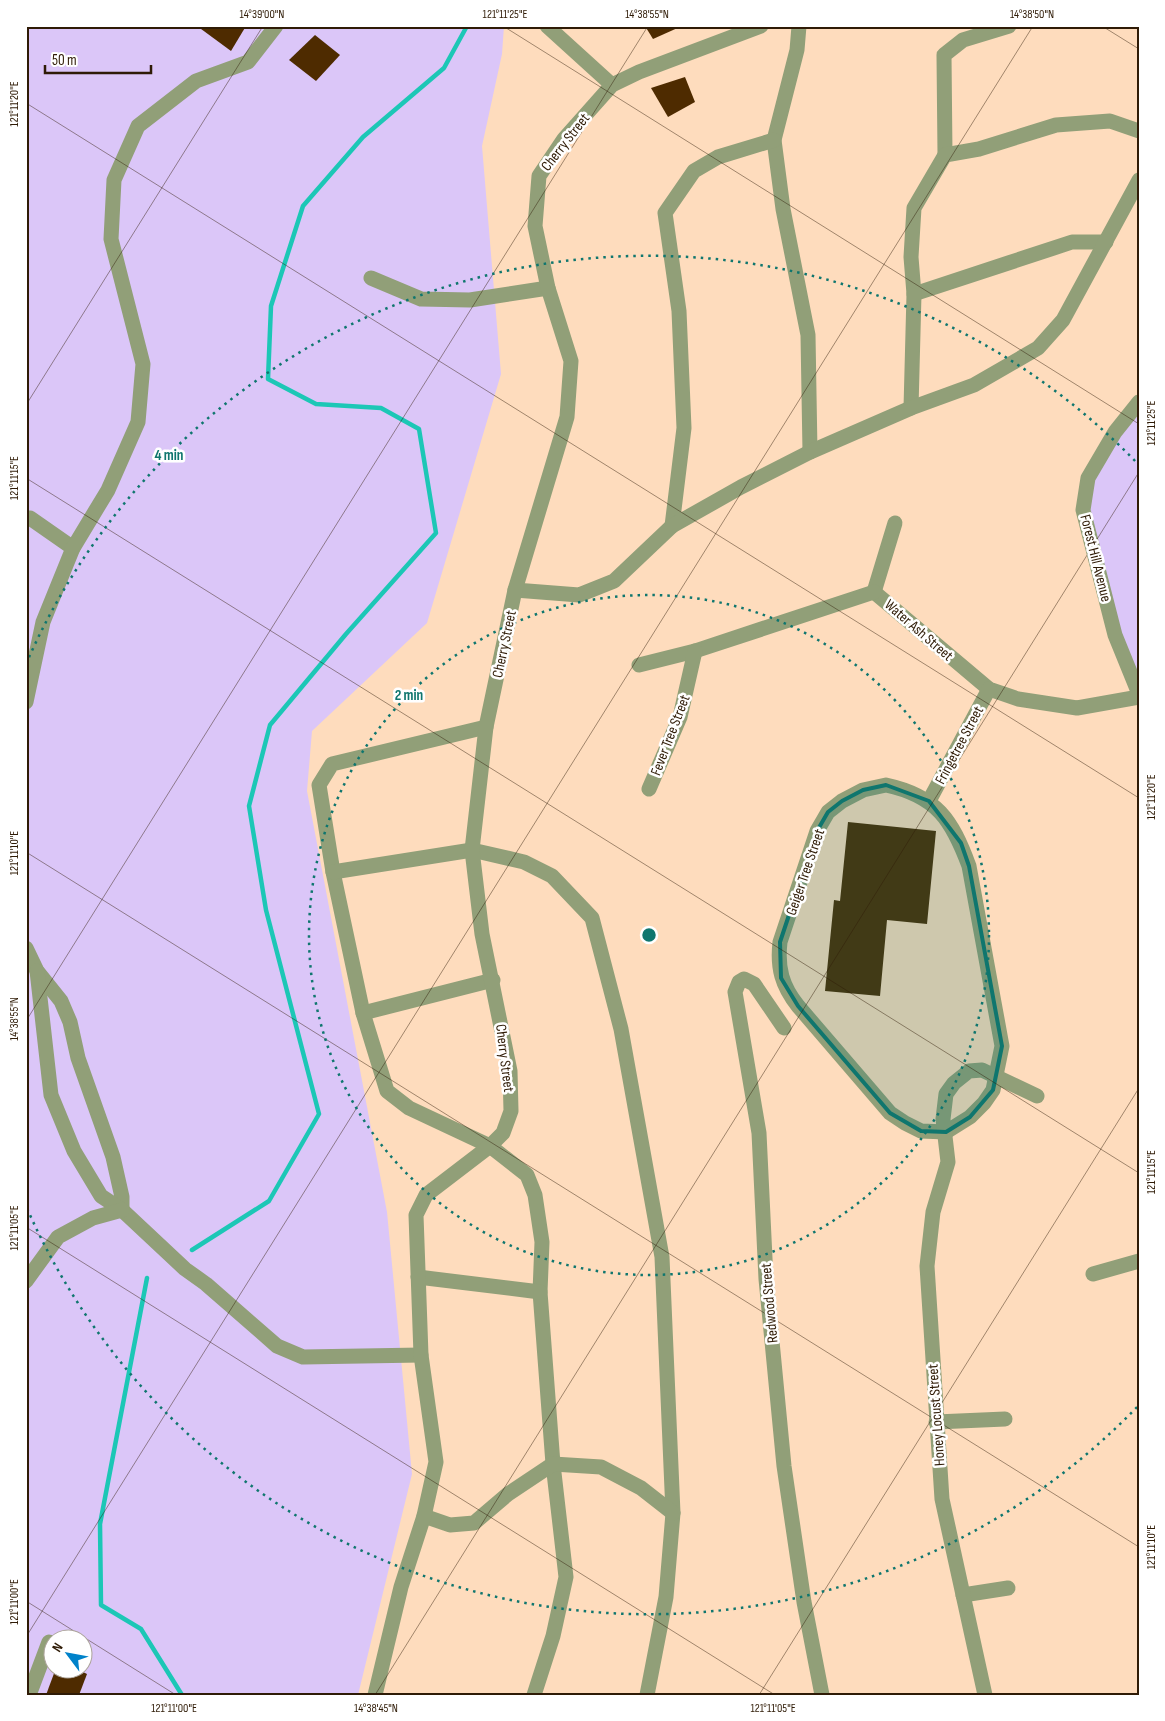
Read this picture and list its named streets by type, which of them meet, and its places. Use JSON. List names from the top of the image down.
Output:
{
  "streets": {
    "street": [
      "Cherry Street",
      "Forest Hill Avenue",
      "Water Ash Street",
      "Fever Tree Street",
      "Fringetree Street",
      "Geiger Tree Street",
      "Redwood Street",
      "Honey Locust Street"
    ]
  },
  "crossings": [
    ["Forest Hill Avenue", "Water Ash Street"],
    ["Water Ash Street", "Fever Tree Street"],
    ["Water Ash Street", "Fringetree Street"],
    ["Fringetree Street", "Geiger Tree Street"],
    ["Geiger Tree Street", "Honey Locust Street"]
  ],
  "scale_bar": "50 m",
  "north": "top left",
  "coordinates": [
    "14°39'00\"N",
    "121°11'25\"E",
    "14°38'55\"N",
    "14°38'50\"N",
    "121°11'20\"E",
    "121°11'15\"E",
    "121°11'10\"E",
    "121°11'05\"E",
    "121°11'00\"E",
    "14°38'45\"N"
  ],
  "rings": ["4 min", "2 min"]
}
